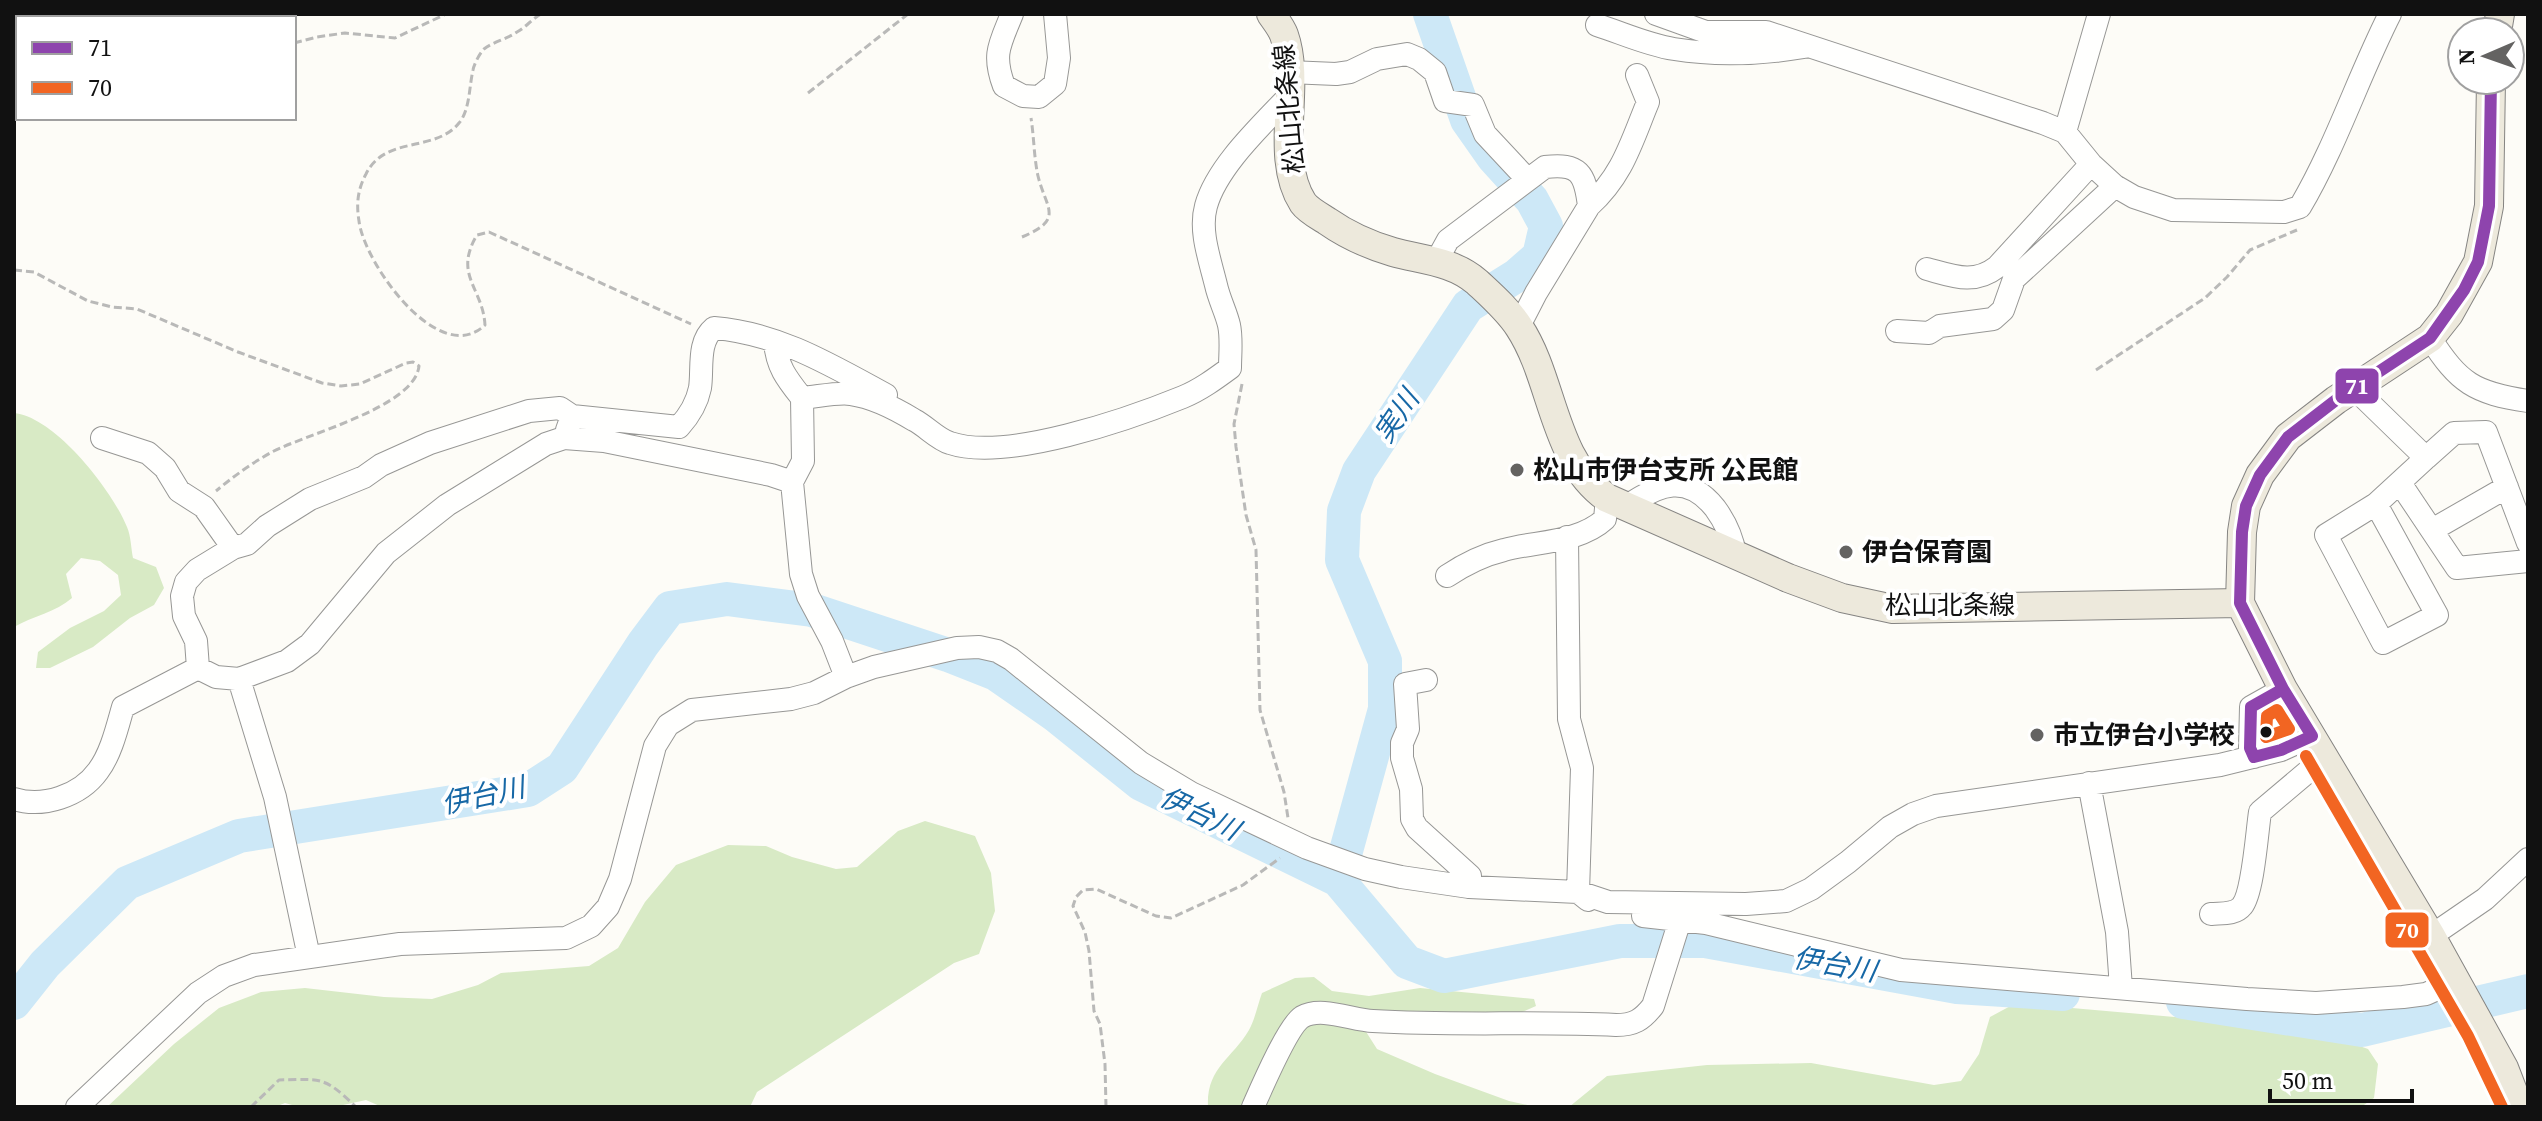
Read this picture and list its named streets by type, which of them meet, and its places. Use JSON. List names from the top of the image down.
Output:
{
  "streets": {
    "main road": ["松山北条線"]
  },
  "water": ["実川", "伊台川"],
  "places": ["松山市伊台支所 公民館", "伊台保育園", "市立伊台小学校"],
  "lines": ["transit line 71", "transit line 70"],
  "legend": ["71", "70"],
  "scale_bar": "50 m",
  "north": "left"
}
